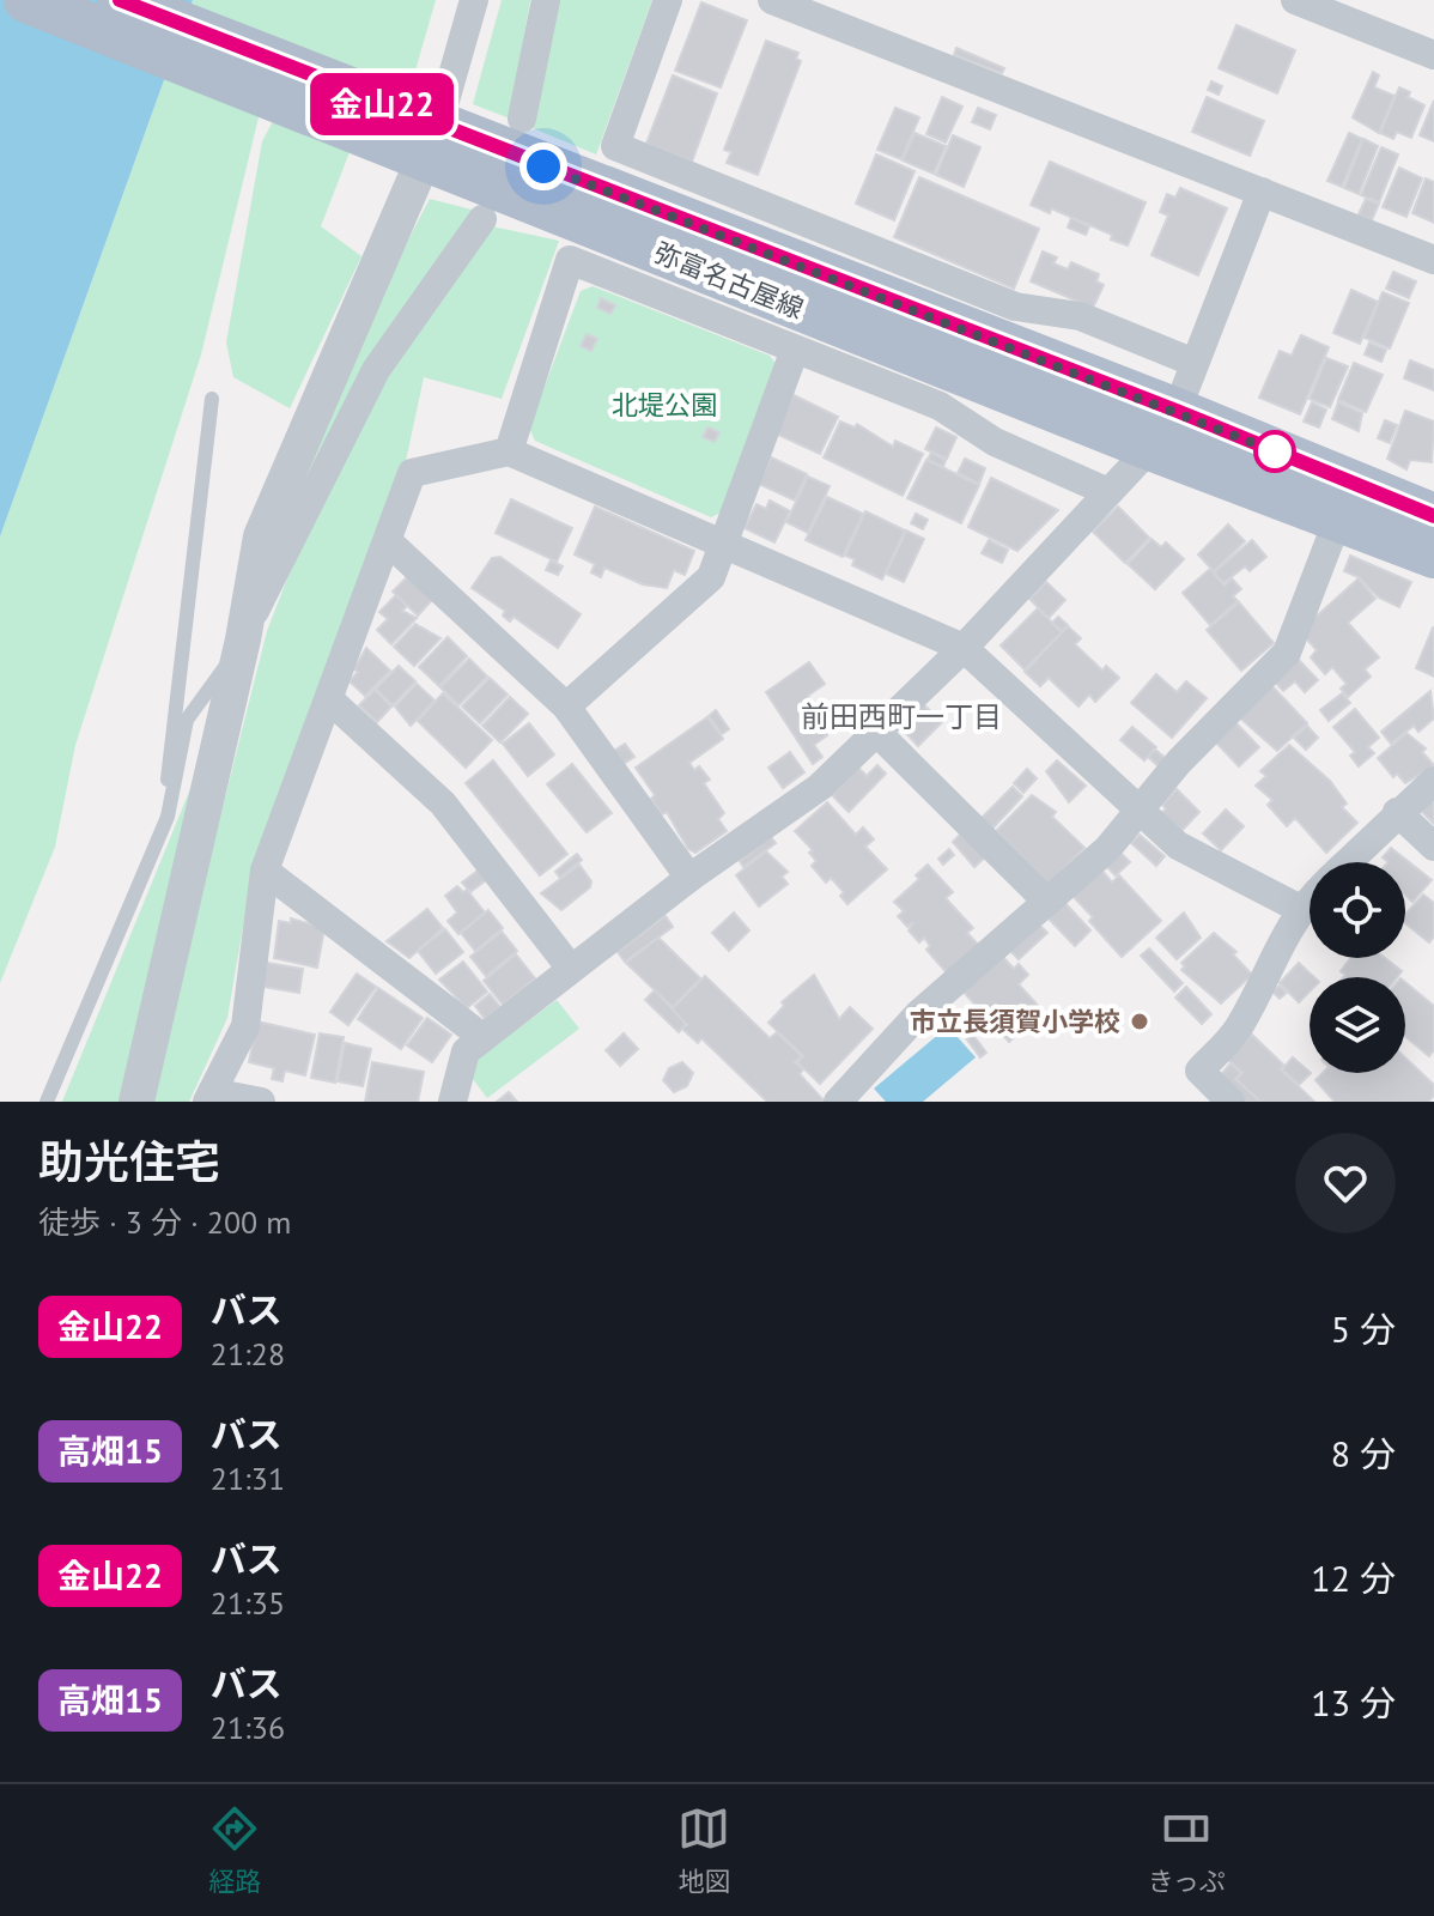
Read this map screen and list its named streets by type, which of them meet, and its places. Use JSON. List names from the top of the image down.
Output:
{
  "streets": {
    "main road": ["弥富名古屋線"]
  },
  "districts": ["前田西町一丁目"],
  "parks": ["北堤公園"],
  "places": ["市立長須賀小学校"],
  "lines": ["bus line 金山22"],
  "page": {
    "on_map": "金山22",
    "heading": ["助光住宅", "徒歩 · 3 分 · 200 m"],
    "list": [
      {
        "mark": "金山22",
        "name": "バス",
        "note": "21:28",
        "value": "5 分"
      },
      {
        "mark": "高畑15",
        "name": "バス",
        "note": "21:31",
        "value": "8 分"
      },
      {
        "mark": "金山22",
        "name": "バス",
        "note": "21:35",
        "value": "12 分"
      },
      {
        "mark": "高畑15",
        "name": "バス",
        "note": "21:36",
        "value": "13 分"
      }
    ],
    "tabs": ["経路", "地図", "きっぷ"]
  }
}
